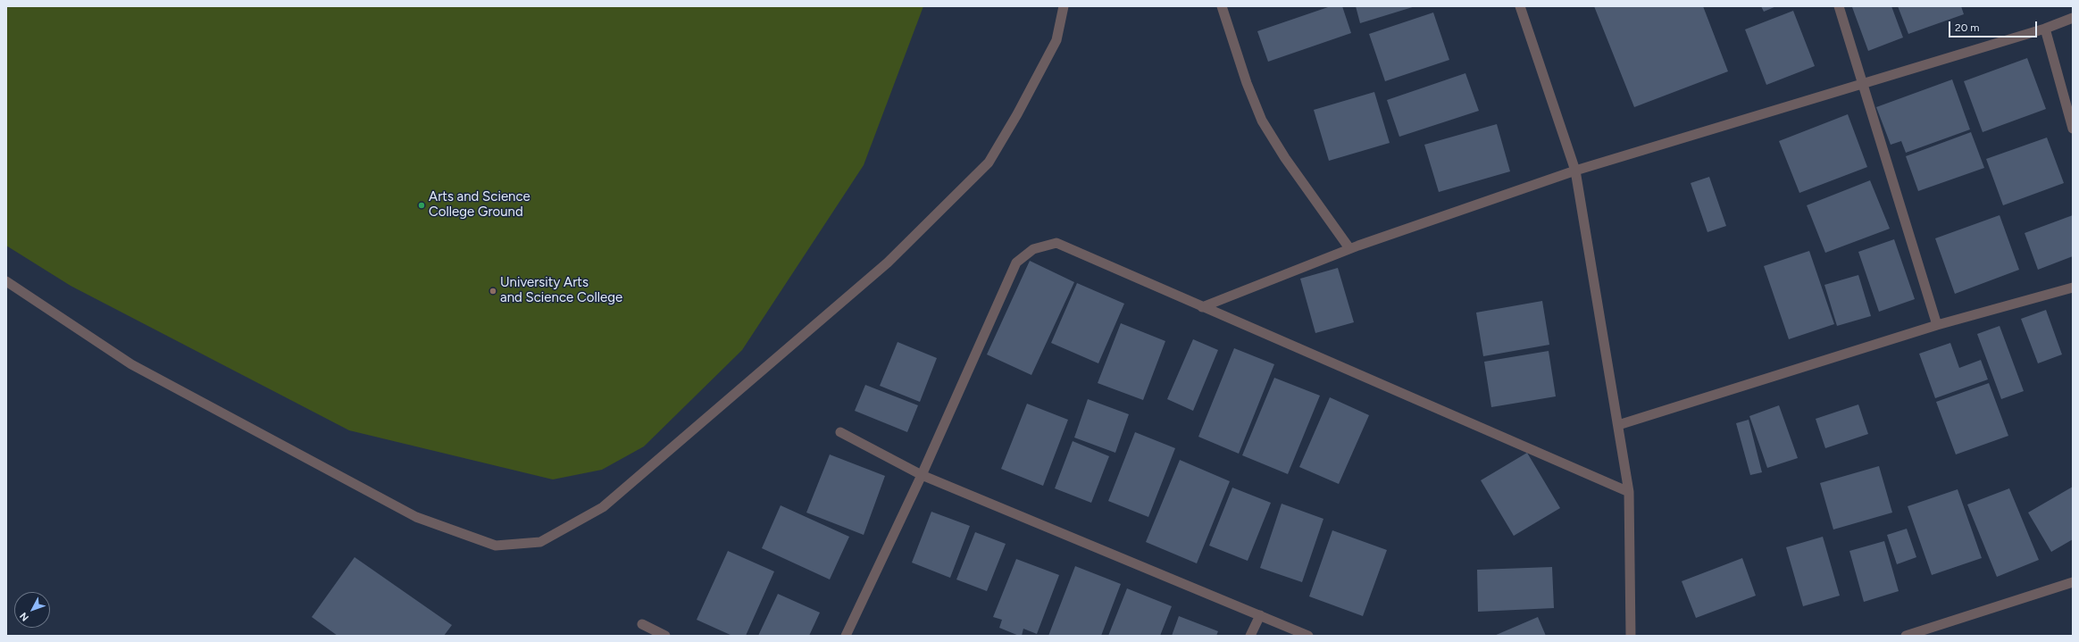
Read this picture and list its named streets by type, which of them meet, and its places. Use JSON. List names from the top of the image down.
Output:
{
  "places": ["Arts and Science College Ground", "University Arts and Science College"],
  "scale_bar": "20 m",
  "north": "bottom left"
}
